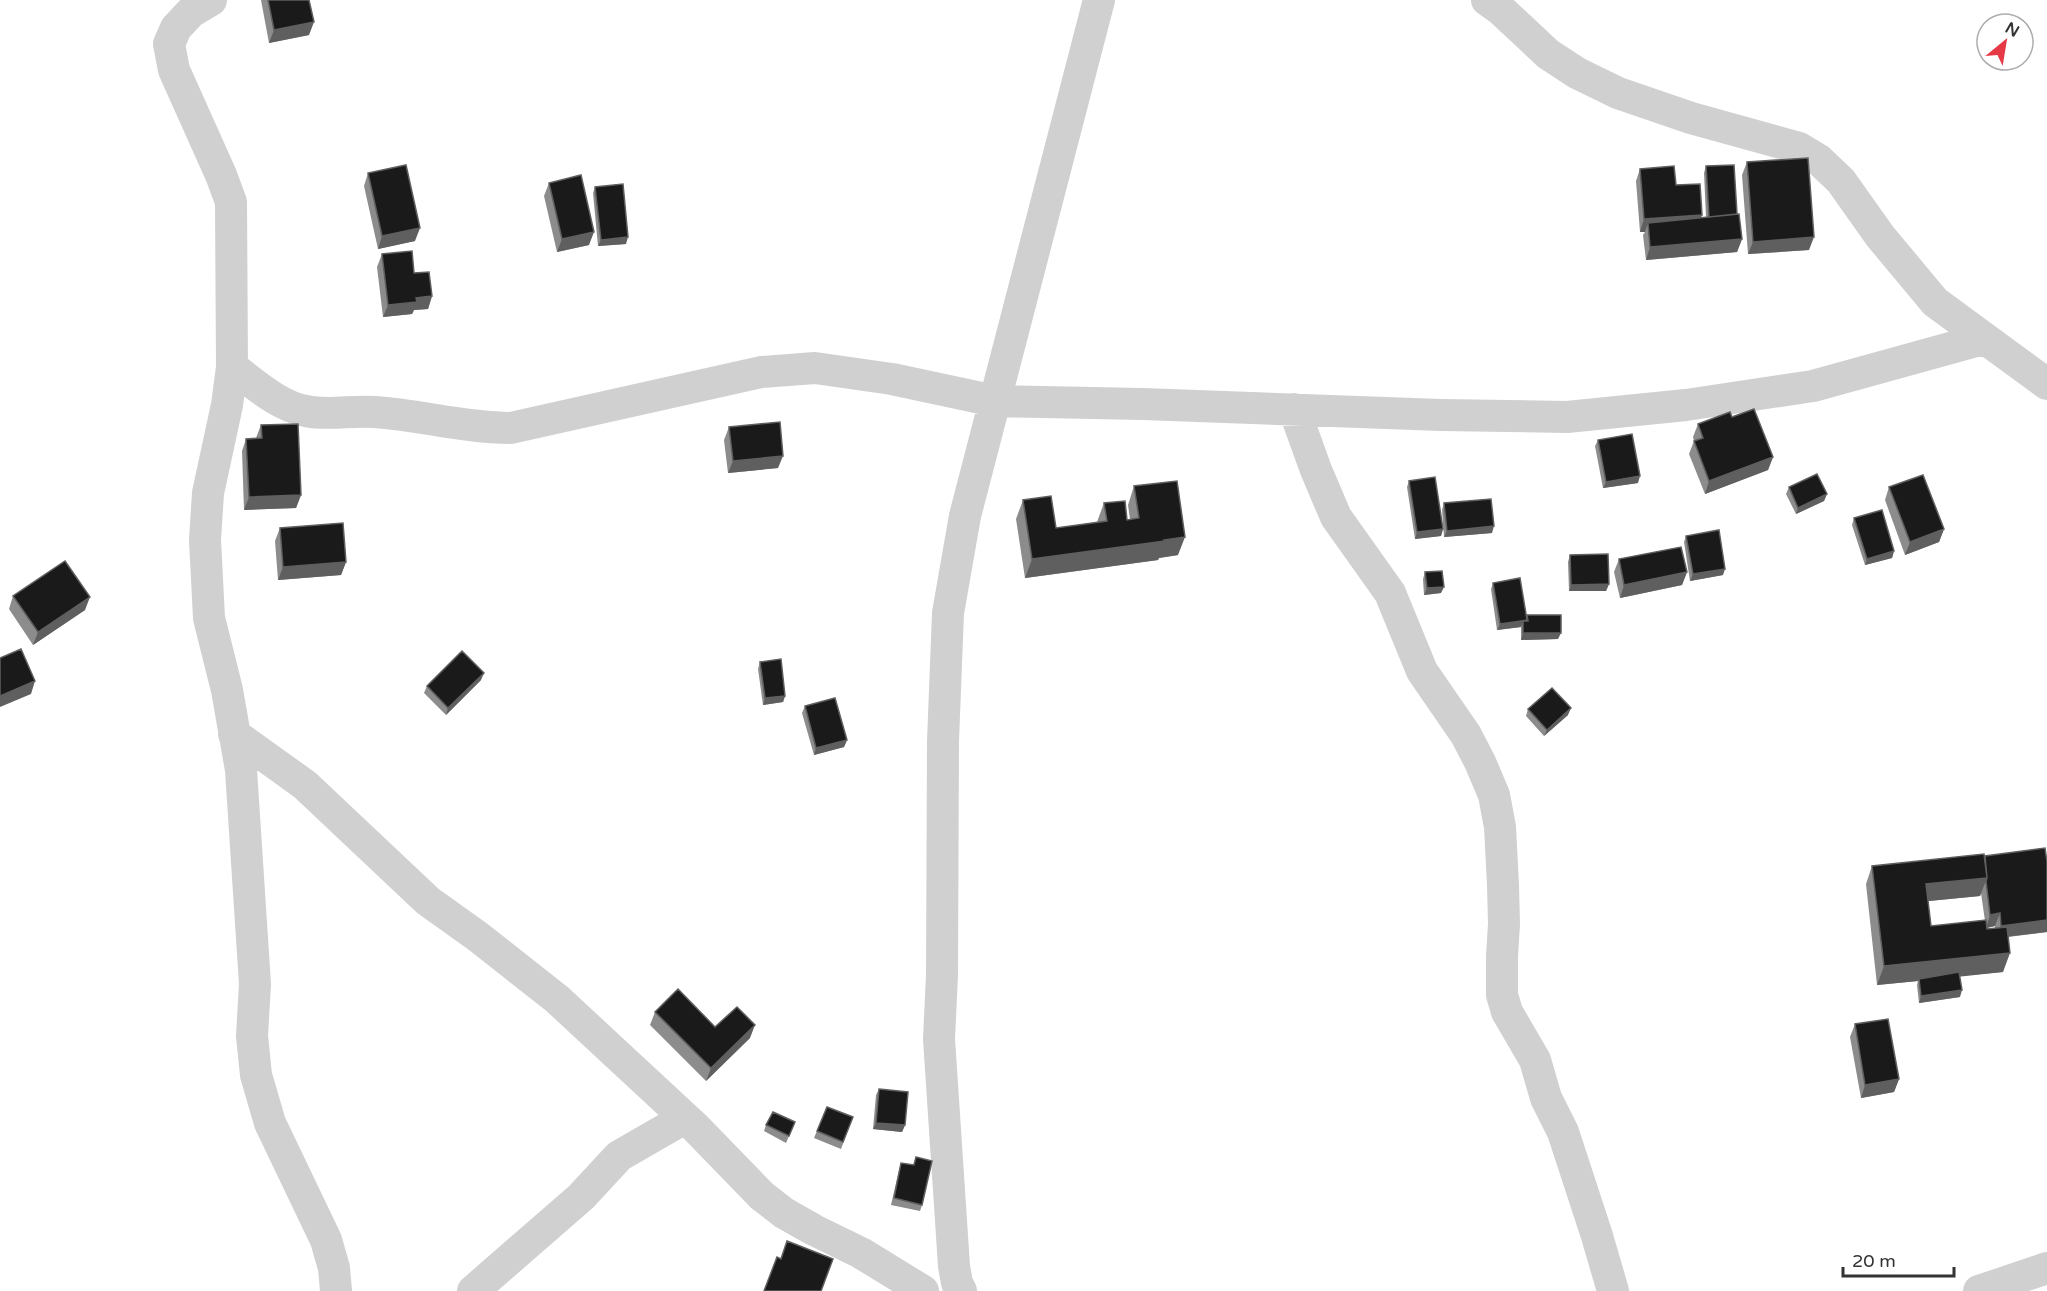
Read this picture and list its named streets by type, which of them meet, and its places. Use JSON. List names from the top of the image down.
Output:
{
  "scale_bar": "20 m",
  "north": "top right"
}
